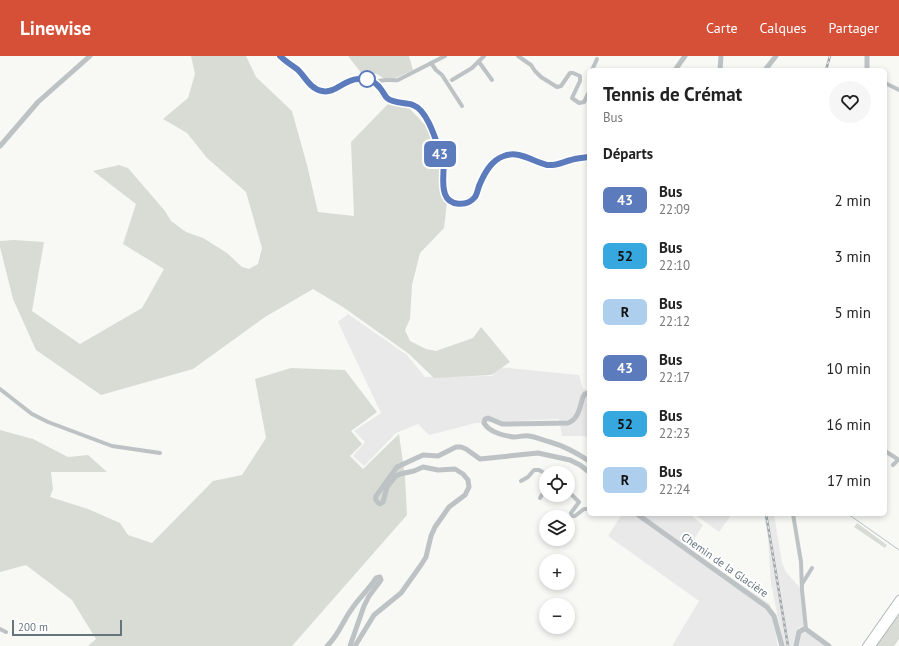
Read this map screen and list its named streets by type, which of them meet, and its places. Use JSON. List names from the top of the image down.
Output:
{
  "streets": {
    "street": ["Chemin de la Glacière"]
  },
  "lines": ["bus line 43"],
  "scale_bar": "200 m",
  "page": {
    "header": "Linewise",
    "nav": ["Carte", "Calques", "Partager"],
    "on_map": "43",
    "heading": [
      ["Tennis de Crémat", "Bus"],
      "Départs"
    ],
    "list": [
      {
        "mark": "43",
        "name": "Bus",
        "note": "22:09",
        "value": "2 min"
      },
      {
        "mark": "52",
        "name": "Bus",
        "note": "22:10",
        "value": "3 min"
      },
      {
        "mark": "R",
        "name": "Bus",
        "note": "22:12",
        "value": "5 min"
      },
      {
        "mark": "43",
        "name": "Bus",
        "note": "22:17",
        "value": "10 min"
      },
      {
        "mark": "52",
        "name": "Bus",
        "note": "22:23",
        "value": "16 min"
      },
      {
        "mark": "R",
        "name": "Bus",
        "note": "22:24",
        "value": "17 min"
      }
    ],
    "map_buttons": ["+", "−"],
    "scale": "200 m"
  }
}
